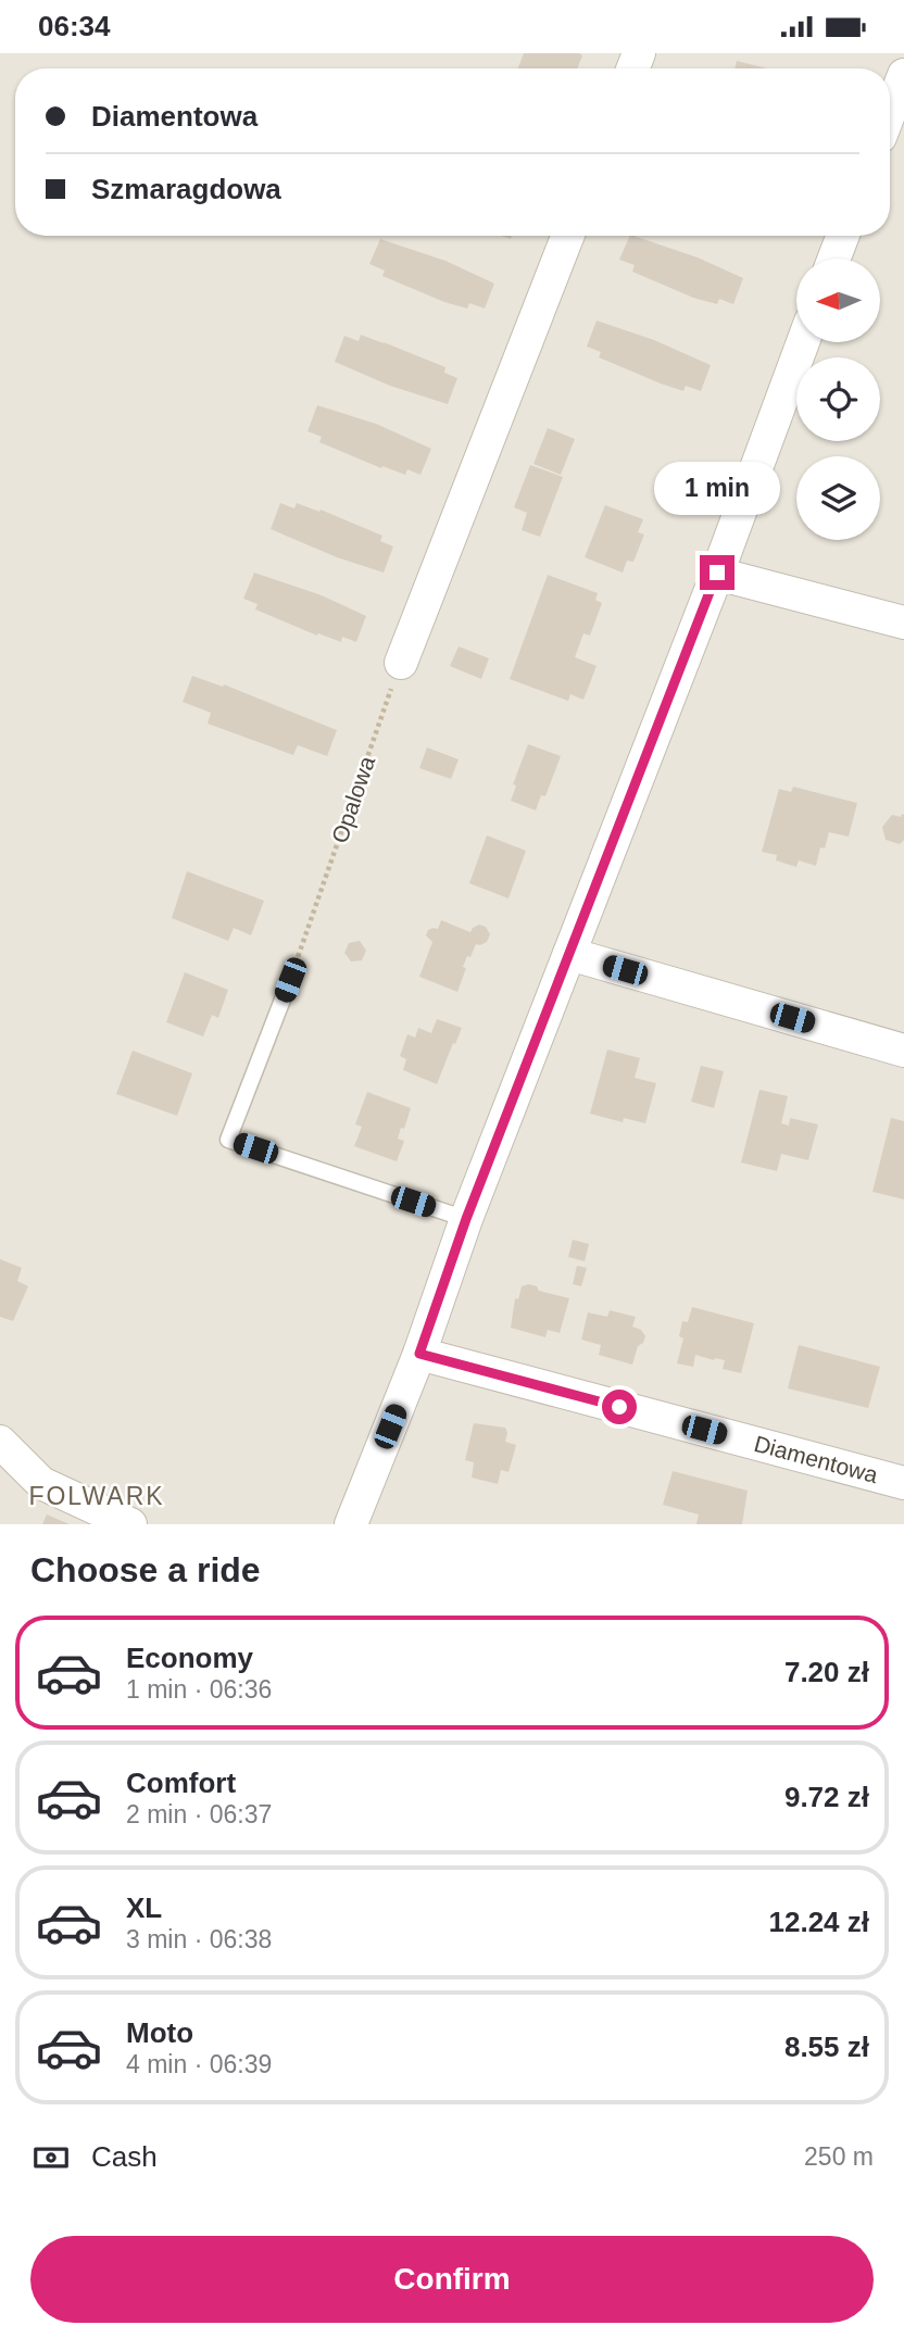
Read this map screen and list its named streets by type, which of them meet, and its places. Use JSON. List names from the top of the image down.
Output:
{
  "streets": {
    "street": ["Diamentowa"],
    "path": ["Opalowa"]
  },
  "districts": ["FOLWARK"],
  "north": "left",
  "page": {
    "status": "06:34",
    "banner": ["Diamentowa", "Szmaragdowa"],
    "bubble": "1 min",
    "heading": "Choose a ride",
    "list": [
      {
        "name": "Economy",
        "note": "1 min · 06:36",
        "value": "7.20 zł"
      },
      {
        "name": "Comfort",
        "note": "2 min · 06:37",
        "value": "9.72 zł"
      },
      {
        "name": "XL",
        "note": "3 min · 06:38",
        "value": "12.24 zł"
      },
      {
        "name": "Moto",
        "note": "4 min · 06:39",
        "value": "8.55 zł"
      }
    ],
    "pay": ["Cash", "250 m"],
    "buttons": "Confirm"
  }
}
